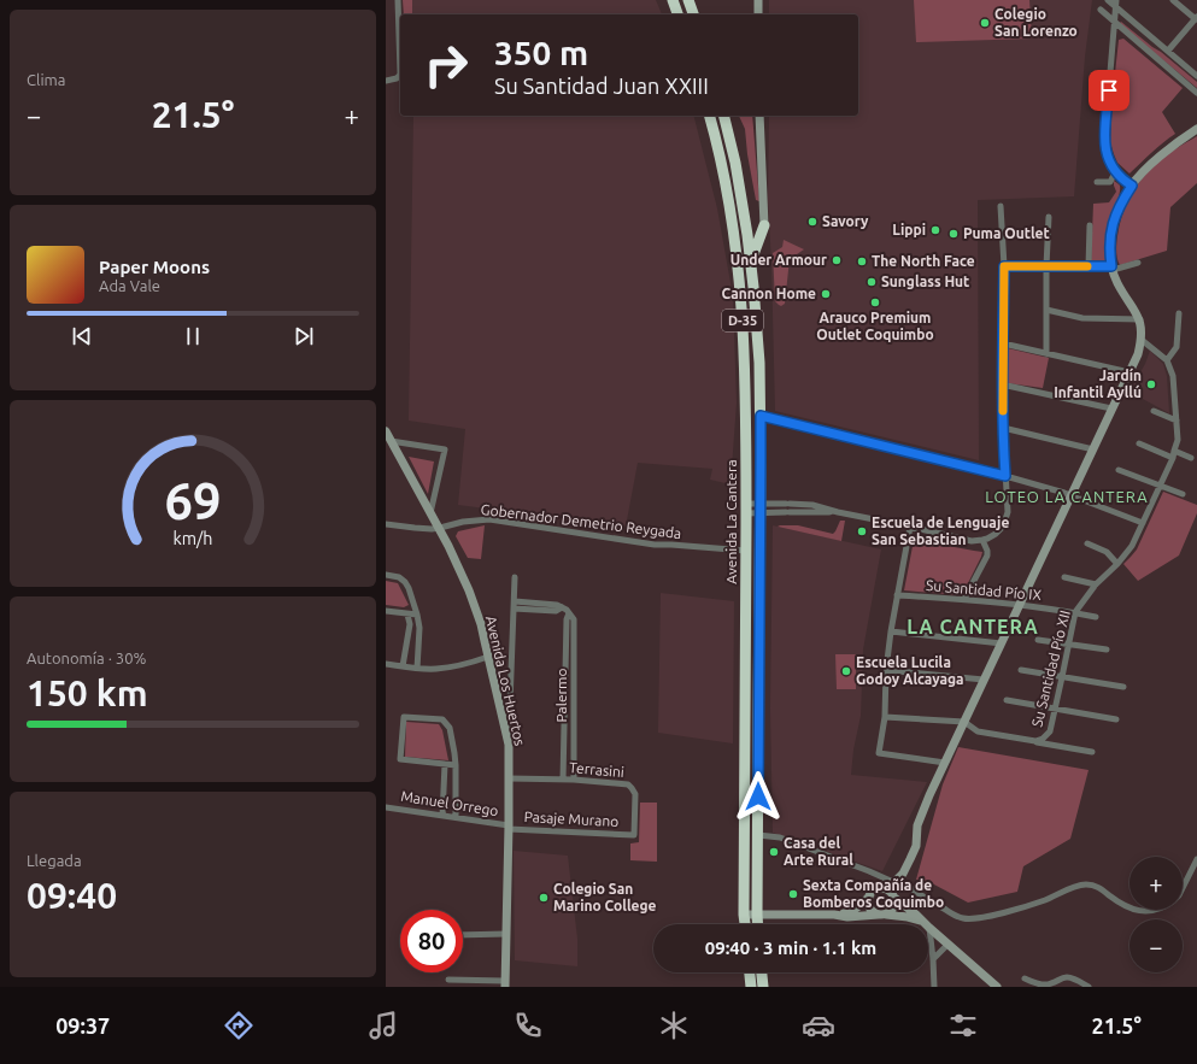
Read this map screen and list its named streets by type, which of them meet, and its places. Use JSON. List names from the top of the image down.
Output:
{
  "streets": {
    "highway": ["D-35", "Avenida La Cantera"],
    "street": [
      "Gobernador Demetrio Reygada",
      "Su Santidad Pío IX",
      "Su Santidad Pío XII",
      "Avenida Los Huertos",
      "Palermo",
      "Terrasini",
      "Manuel Orrego",
      "Pasaje Murano"
    ]
  },
  "crossings": [
    ["Gobernador Demetrio Reygada", "Avenida La Cantera"],
    ["Gobernador Demetrio Reygada", "Avenida Los Huertos"],
    ["Su Santidad Pío IX", "Su Santidad Pío XII"],
    ["Avenida Los Huertos", "Terrasini"],
    ["Avenida Los Huertos", "Manuel Orrego"],
    ["Avenida Los Huertos", "Pasaje Murano"],
    ["Palermo", "Terrasini"],
    ["Terrasini", "Pasaje Murano"],
    ["Manuel Orrego", "Pasaje Murano"]
  ],
  "districts": ["LOTEO LA CANTERA", "LA CANTERA"],
  "places": [
    "Colegio San Lorenzo",
    "Savory",
    "Lippi",
    "Puma Outlet",
    "Under Armour",
    "The North Face",
    "Sunglass Hut",
    "Cannon Home",
    "Arauco Premium Outlet Coquimbo",
    "Jardín Infantil Ayllú",
    "Escuela de Lenguaje San Sebastian",
    "Escuela Lucila Godoy Alcayaga",
    "Casa del Arte Rural",
    "Sexta Compañía de Bomberos Coquimbo",
    "Colegio San Marino College"
  ],
  "page": {
    "tile": [
      "Clima",
      ["Autonomía · 30%", "150 km"],
      ["Llegada", "09:40"]
    ],
    "turn": ["350 m", "Su Santidad Juan XXIII"],
    "heat": ["−", "21.5°", "+"],
    "song": ["Paper Moons", "Ada Vale"],
    "map_buttons": ["+", "−"],
    "limit": "80",
    "trip": "09:40 · 3 min · 1.1 km",
    "tabs": ["09:37", "21.5°"],
    "gauge": ["69", "km/h"]
  }
}
